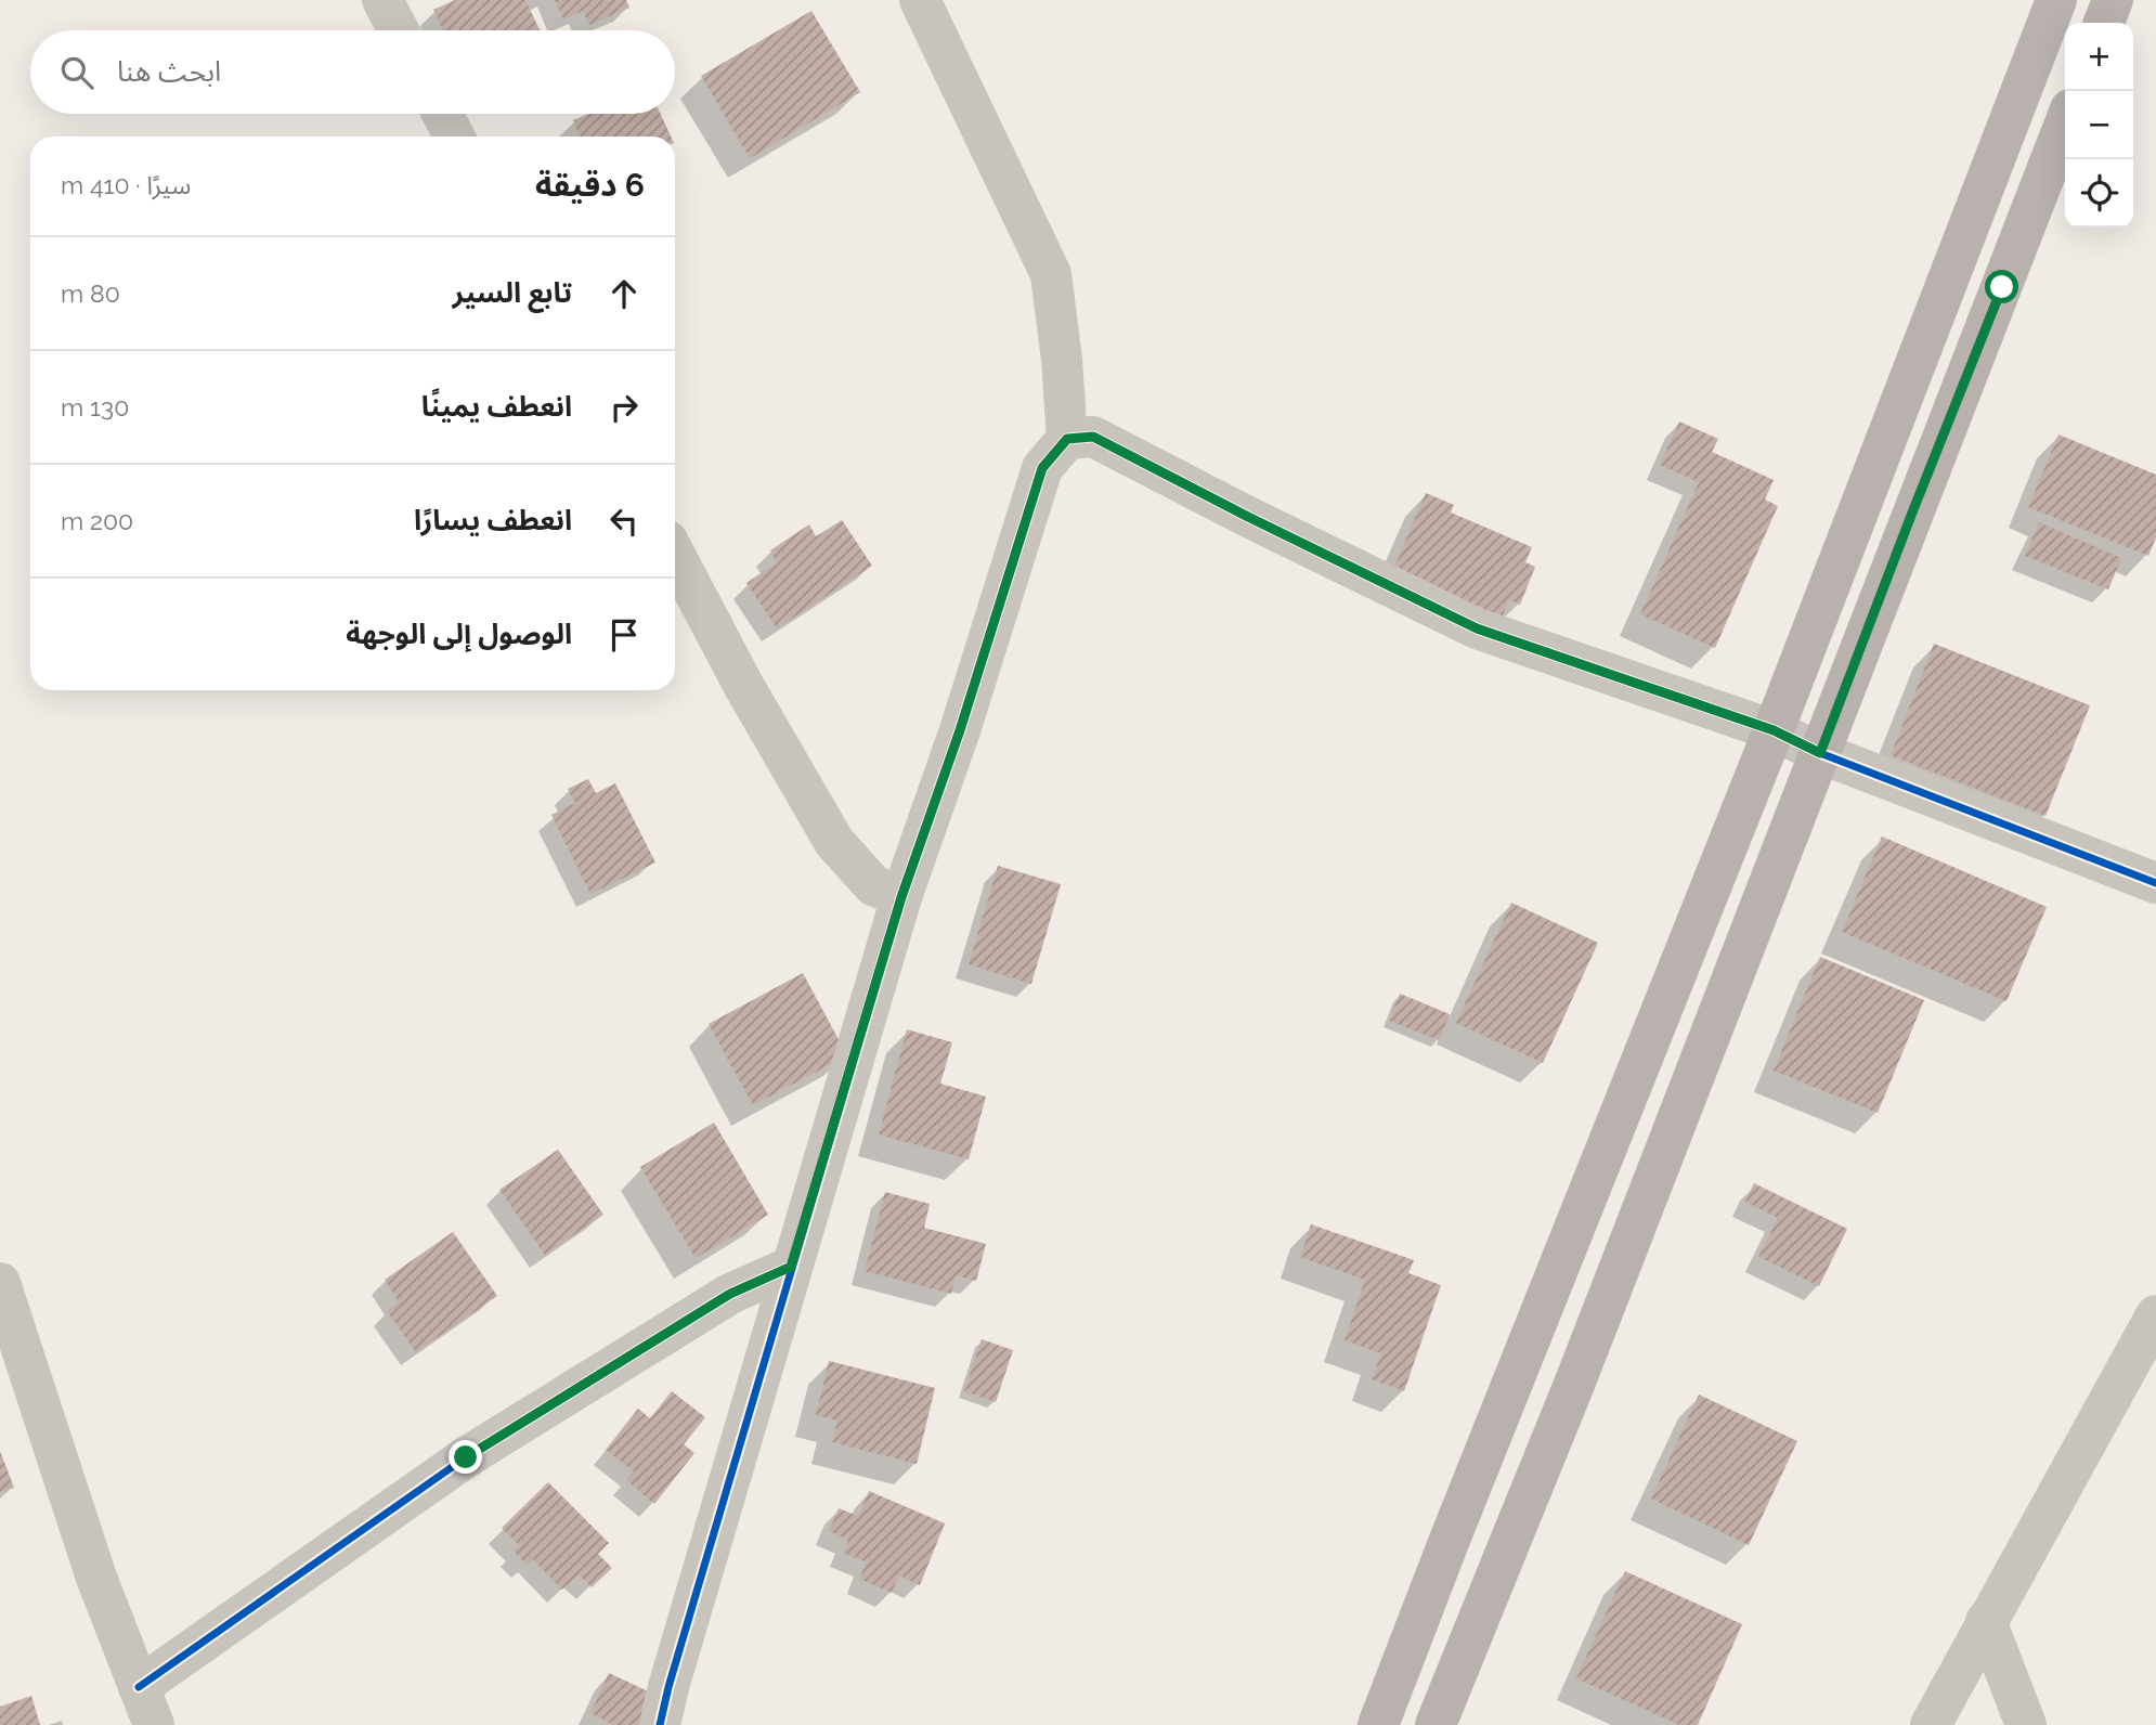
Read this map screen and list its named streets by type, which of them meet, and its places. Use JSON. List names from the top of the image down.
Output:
{
  "page": {
    "map_buttons": ["+", "−"],
    "search": "ابحث هنا",
    "heading": ["6 دقيقة", "سيرًا · 410 m"],
    "list": [
      ["تابع السير", "80 m"],
      ["انعطف يمينًا", "130 m"],
      ["انعطف يسارًا", "200 m"],
      "الوصول إلى الوجهة"
    ]
  }
}
